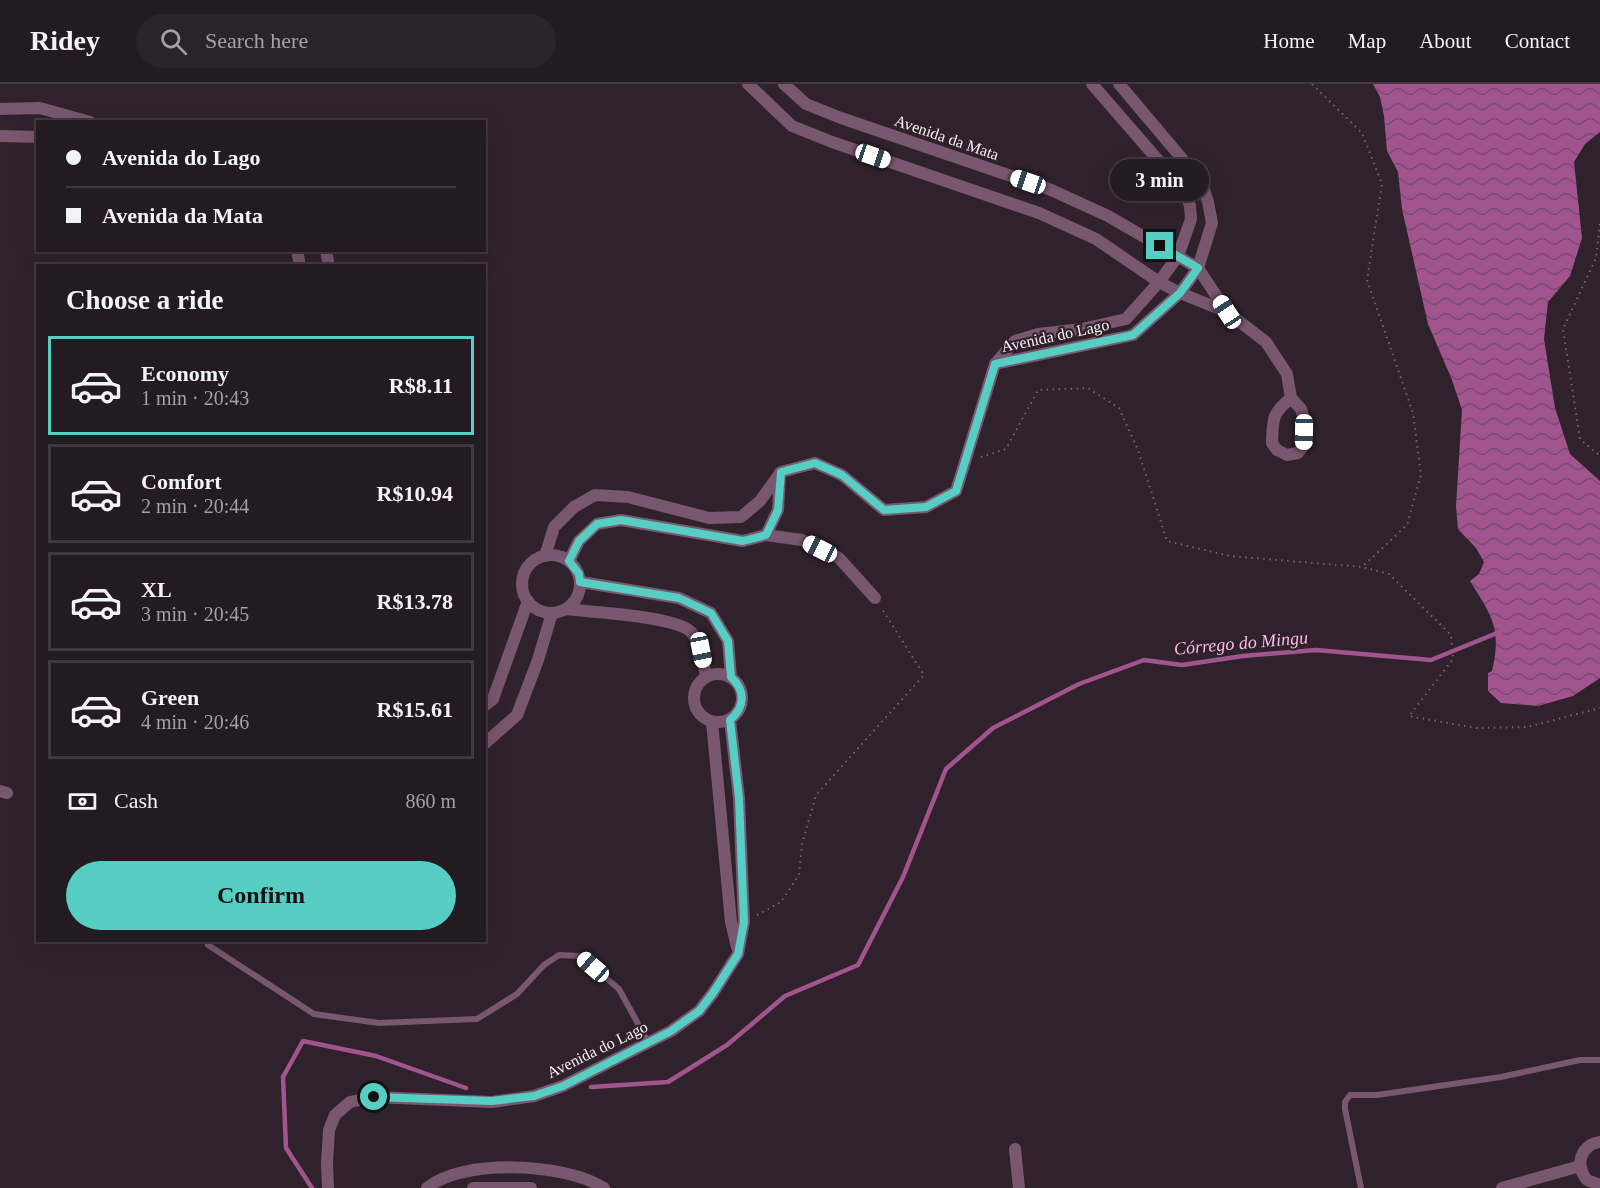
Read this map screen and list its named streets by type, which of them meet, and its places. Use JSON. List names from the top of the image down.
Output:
{
  "streets": {
    "street": ["Avenida da Mata", "Avenida do Lago"]
  },
  "crossings": [
    ["Avenida da Mata", "Avenida do Lago"]
  ],
  "water": ["Córrego do Mingu"],
  "page": {
    "header": "Ridey",
    "search": "Search here",
    "nav": [
      "Home",
      "Map",
      "About",
      "Contact"
    ],
    "banner": ["Avenida do Lago", "Avenida da Mata"],
    "bubble": "3 min",
    "heading": "Choose a ride",
    "list": [
      {
        "name": "Economy",
        "note": "1 min · 20:43",
        "value": "R$8.11"
      },
      {
        "name": "Comfort",
        "note": "2 min · 20:44",
        "value": "R$10.94"
      },
      {
        "name": "XL",
        "note": "3 min · 20:45",
        "value": "R$13.78"
      },
      {
        "name": "Green",
        "note": "4 min · 20:46",
        "value": "R$15.61"
      }
    ],
    "pay": ["Cash", "860 m"],
    "buttons": "Confirm"
  }
}
